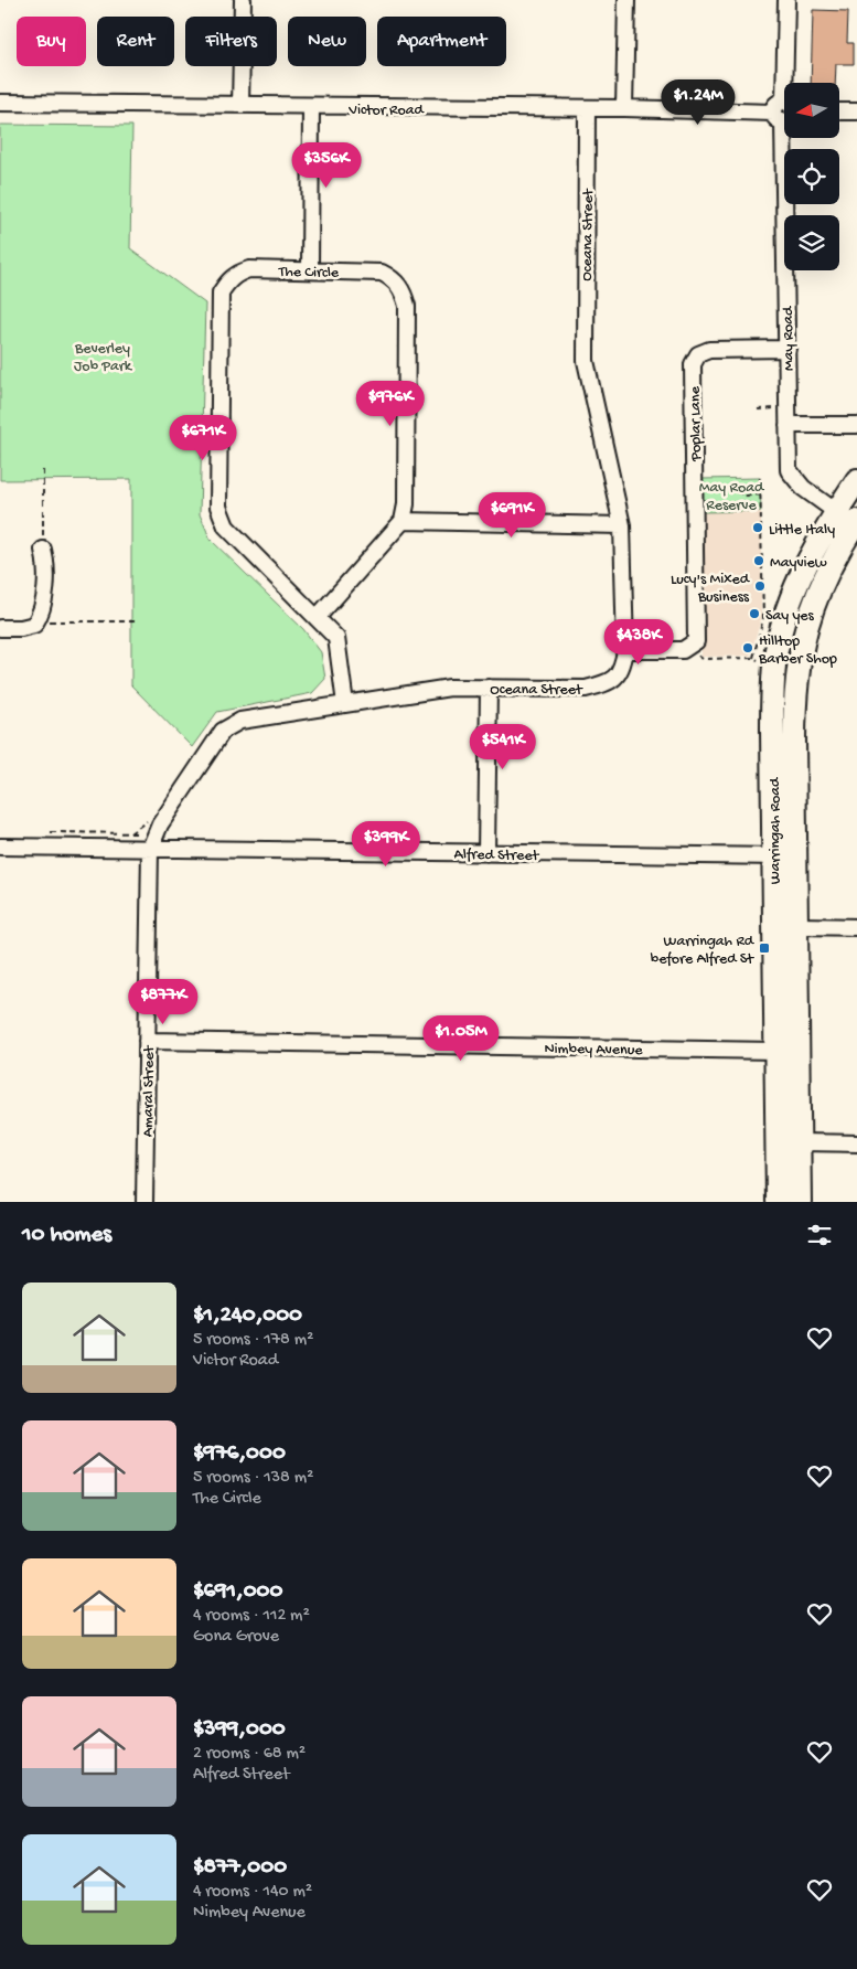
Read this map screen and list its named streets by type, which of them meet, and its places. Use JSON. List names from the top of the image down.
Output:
{
  "streets": {
    "highway": ["Warringah Road"],
    "street": [
      "Victor Road",
      "Oceana Street",
      "The Circle",
      "May Road",
      "Poplar Lane",
      "Alfred Street",
      "Nimbey Avenue",
      "Amaral Street"
    ]
  },
  "crossings": [
    ["Victor Road", "Oceana Street"],
    ["Oceana Street", "The Circle"],
    ["Oceana Street", "Alfred Street"],
    ["Oceana Street", "Amaral Street"],
    ["May Road", "Poplar Lane"],
    ["May Road", "Warringah Road"],
    ["Warringah Road", "Alfred Street"],
    ["Warringah Road", "Nimbey Avenue"],
    ["Alfred Street", "Amaral Street"],
    ["Nimbey Avenue", "Amaral Street"]
  ],
  "parks": ["Beverley Job Park", "May Road Reserve"],
  "places": {
    "other": [
      "Little Italy",
      "Mayview",
      "Lucy's Mixed Business",
      "Say yes",
      "Hilltop Barber Shop"
    ],
    "transit": ["Warringah Rd before Alfred St"]
  },
  "north": "left",
  "page": {
    "chip": [
      "Buy",
      "Rent",
      "Filters",
      "New",
      "Apartment"
    ],
    "price": [
      "$1.24M",
      "$356K",
      "$976K",
      "$671K",
      "$691K",
      "$438K",
      "$541K",
      "$399K",
      "$877K",
      "$1.05M"
    ],
    "heading": "10 homes",
    "list": [
      {
        "name": "$1,240,000",
        "note": "5 rooms · 178 m² · Victor Road"
      },
      {
        "name": "$976,000",
        "note": "5 rooms · 138 m² · The Circle"
      },
      {
        "name": "$691,000",
        "note": "4 rooms · 112 m² · Gona Grove"
      },
      {
        "name": "$399,000",
        "note": "2 rooms · 68 m² · Alfred Street"
      },
      {
        "name": "$877,000",
        "note": "4 rooms · 140 m² · Nimbey Avenue"
      }
    ]
  }
}
